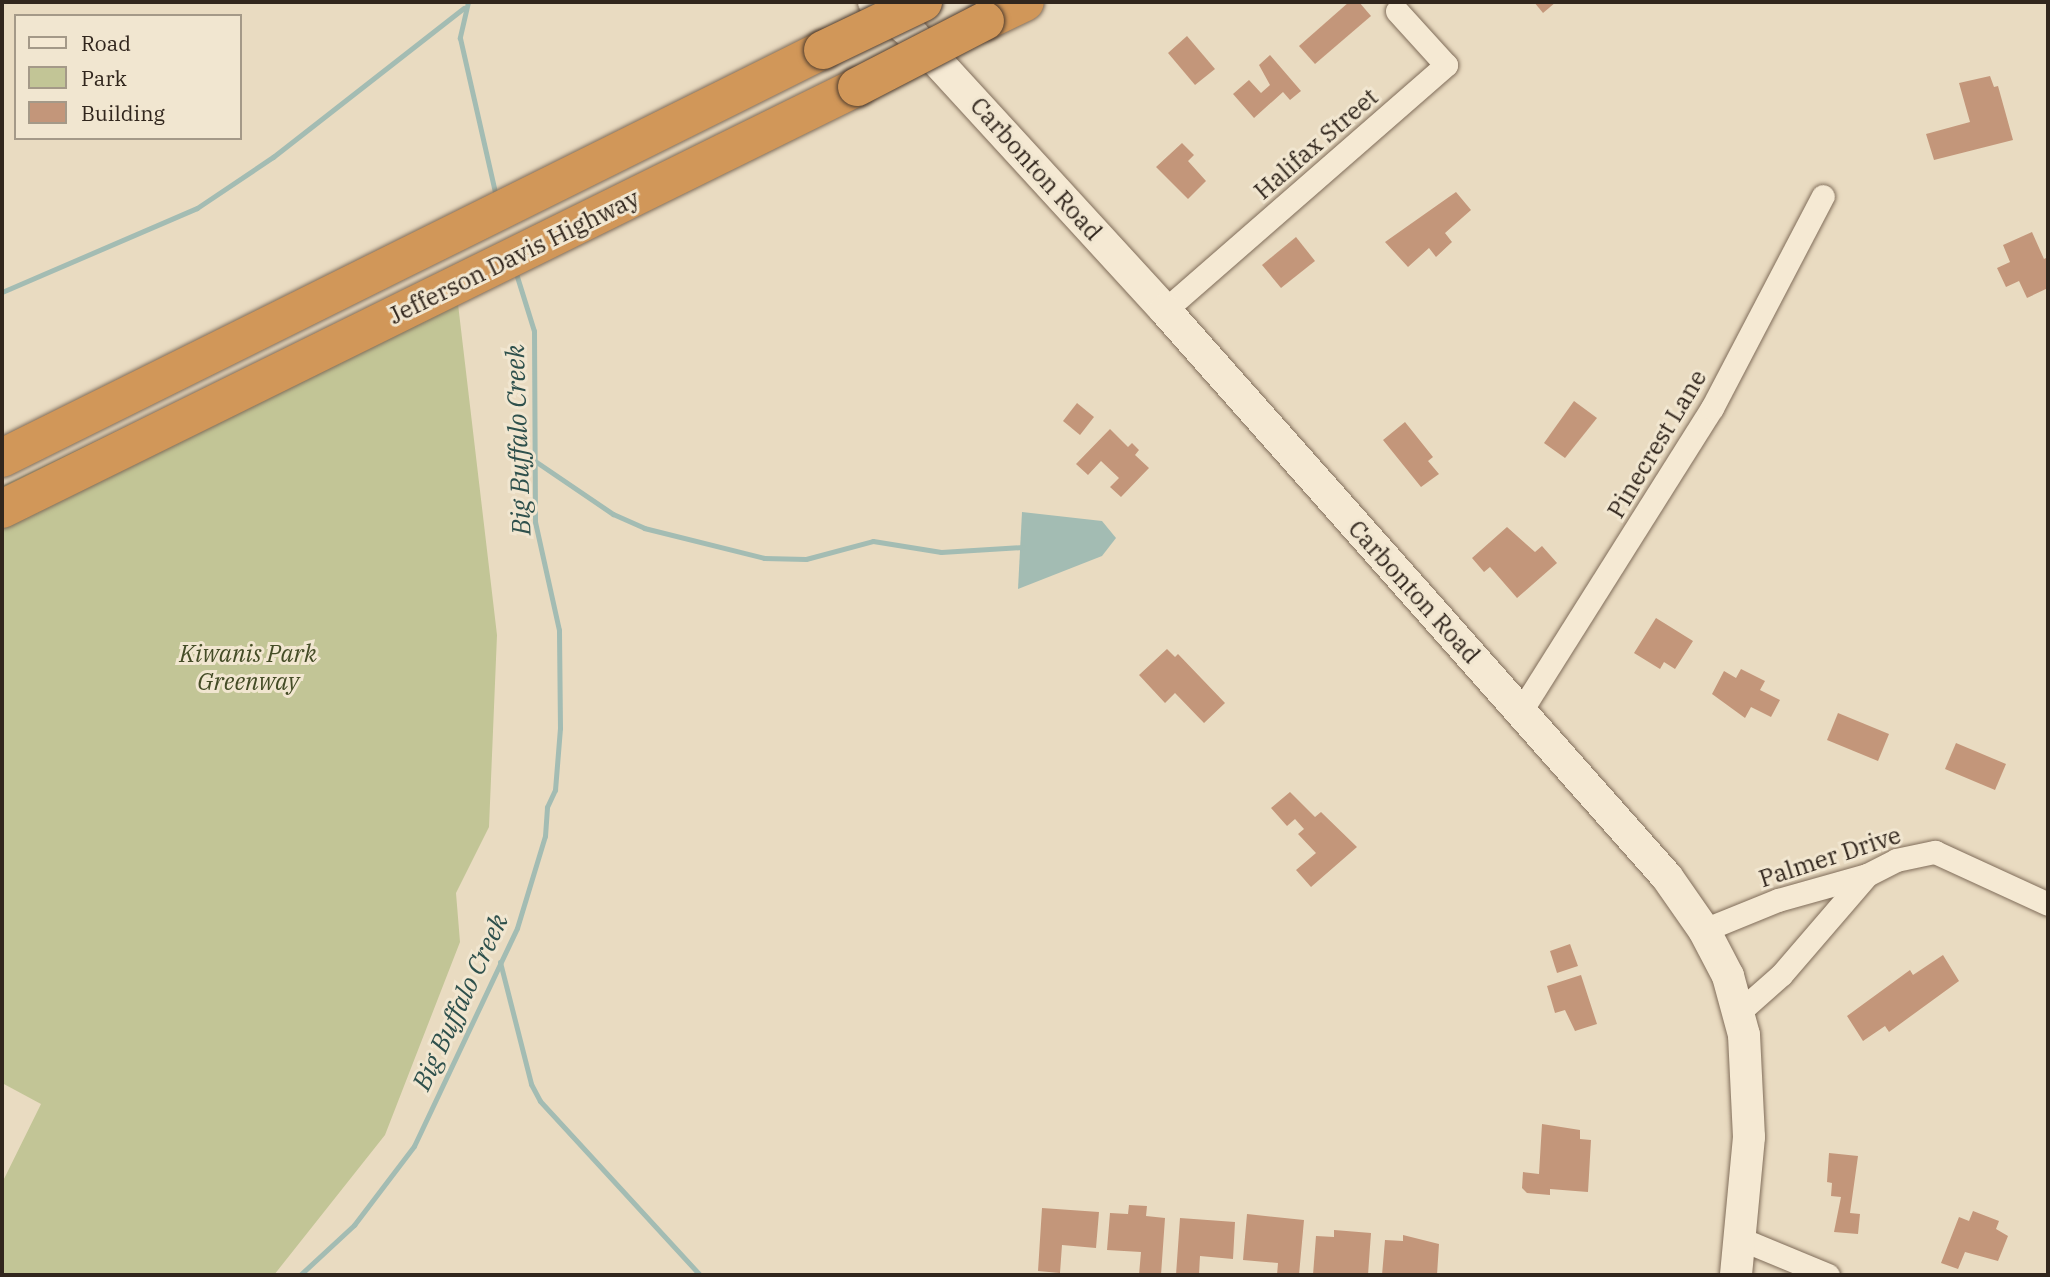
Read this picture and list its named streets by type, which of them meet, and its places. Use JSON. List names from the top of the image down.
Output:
{
  "streets": {
    "highway": ["Jefferson Davis Highway"],
    "street": [
      "Halifax Street",
      "Carbonton Road",
      "Pinecrest Lane",
      "Palmer Drive"
    ]
  },
  "crossings": [
    ["Halifax Street", "Carbonton Road"],
    ["Carbonton Road", "Pinecrest Lane"],
    ["Carbonton Road", "Palmer Drive"]
  ],
  "water": ["Big Buffalo Creek"],
  "parks": ["Kiwanis Park Greenway"],
  "legend": ["Road", "Park", "Building"]
}
